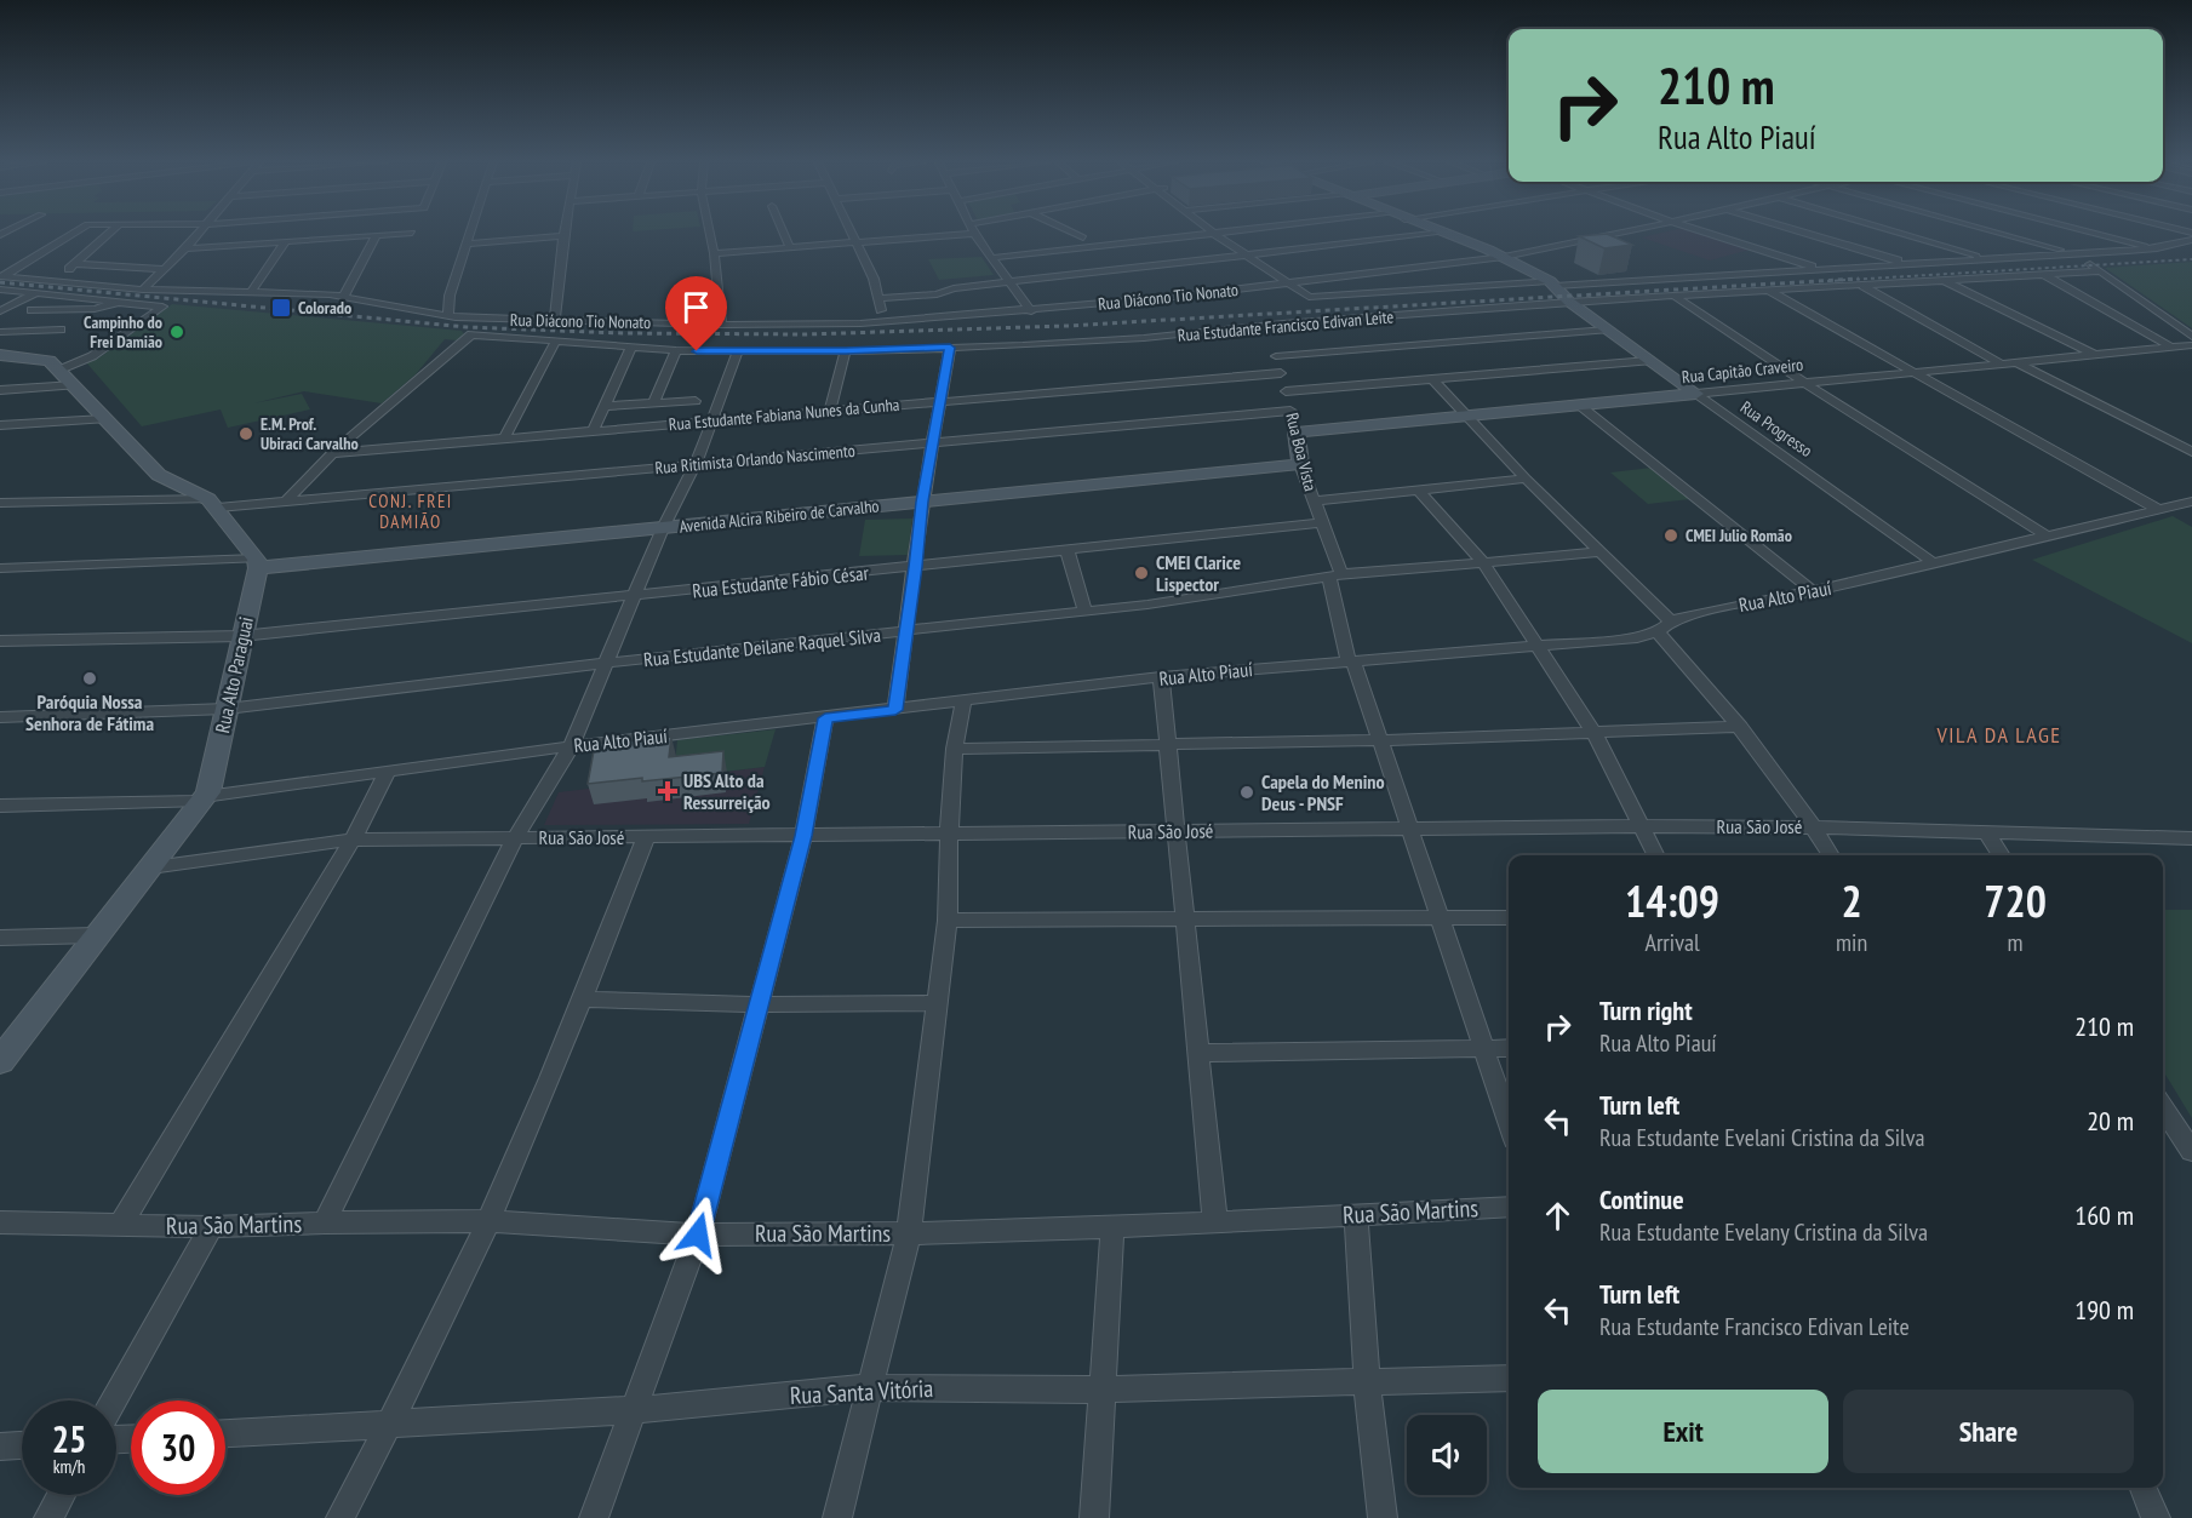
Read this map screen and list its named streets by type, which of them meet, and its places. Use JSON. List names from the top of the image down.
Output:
{
  "streets": {
    "street": [
      "Rua Diácono Tio Nonato",
      "Rua Estudante Francisco Edivan Leite",
      "Rua Capitão Craveiro",
      "Rua Estudante Fabiana Nunes da Cunha",
      "Rua Progresso",
      "Rua Boa Vista",
      "Rua Ritimista Orlando Nascimento",
      "Avenida Alcira Ribeiro de Carvalho",
      "Rua Estudante Fábio César",
      "Rua Alto Piauí",
      "Rua Estudante Deilane Raquel Silva",
      "Rua Alto Paraguai",
      "Rua São José",
      "Rua São Martins",
      "Rua Santa Vitória"
    ]
  },
  "crossings": [
    ["Rua Diácono Tio Nonato", "Rua Progresso"],
    ["Rua Estudante Francisco Edivan Leite", "Rua Progresso"],
    ["Rua Estudante Francisco Edivan Leite", "Rua Boa Vista"],
    ["Rua Capitão Craveiro", "Rua Progresso"],
    ["Rua Capitão Craveiro", "Rua Boa Vista"],
    ["Rua Estudante Fabiana Nunes da Cunha", "Rua Boa Vista"],
    ["Rua Progresso", "Rua Alto Piauí"],
    ["Rua Boa Vista", "Rua Ritimista Orlando Nascimento"],
    ["Rua Boa Vista", "Avenida Alcira Ribeiro de Carvalho"],
    ["Rua Boa Vista", "Rua Estudante Fábio César"],
    ["Rua Boa Vista", "Rua Alto Piauí"],
    ["Rua Boa Vista", "Rua Estudante Deilane Raquel Silva"],
    ["Rua Boa Vista", "Rua São José"],
    ["Avenida Alcira Ribeiro de Carvalho", "Rua Alto Paraguai"],
    ["Rua Estudante Fábio César", "Rua Alto Paraguai"],
    ["Rua Alto Piauí", "Rua Alto Paraguai"],
    ["Rua Estudante Deilane Raquel Silva", "Rua Alto Paraguai"],
    ["Rua Alto Paraguai", "Rua São José"]
  ],
  "districts": ["CONJ. FREI DAMIÃO", "VILA DA LAGE"],
  "places": {
    "transit": ["Colorado"],
    "other": [
      "Campinho do Frei Damião",
      "E.M. Prof. Ubiraci Carvalho",
      "CMEI Julio Romão",
      "CMEI Clarice Lispector",
      "Paróquia Nossa Senhora de Fátima",
      "Capela do Menino Deus - PNSF"
    ],
    "health": ["UBS Alto da Ressurreição"]
  },
  "page": {
    "turn": ["210 m", "Rua Alto Piauí"],
    "eta": [
      "14:09",
      "Arrival",
      "2",
      "min",
      "720",
      "m"
    ],
    "list": [
      {
        "name": "Turn right",
        "note": "Rua Alto Piauí",
        "value": "210 m"
      },
      {
        "name": "Turn left",
        "note": "Rua Estudante Evelani Cristina da Silva",
        "value": "20 m"
      },
      {
        "name": "Continue",
        "note": "Rua Estudante Evelany Cristina da Silva",
        "value": "160 m"
      },
      {
        "name": "Turn left",
        "note": "Rua Estudante Francisco Edivan Leite",
        "value": "190 m"
      }
    ],
    "buttons": ["Exit", "Share"],
    "speed": "25 km/h",
    "limit": "30"
  }
}
